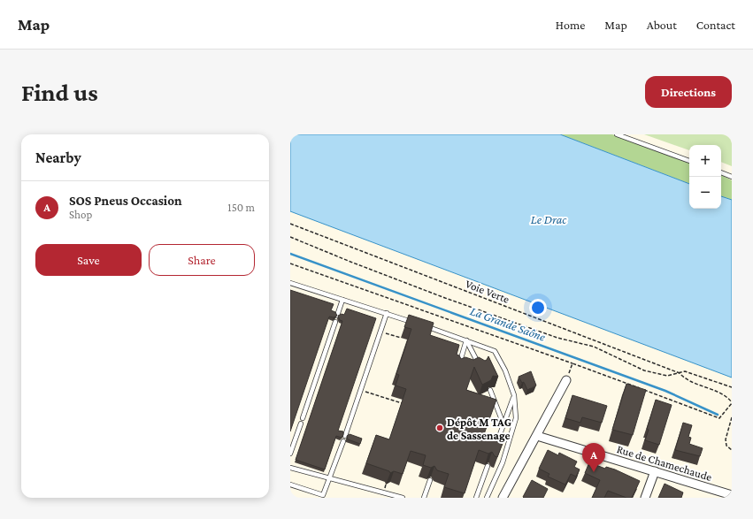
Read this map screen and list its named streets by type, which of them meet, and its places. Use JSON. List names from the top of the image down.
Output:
{
  "streets": {
    "street": ["Rue de Chamechaude"],
    "path": ["Voie Verte"]
  },
  "water": ["Le Drac", "La Grande Saône"],
  "places": ["Dépôt M TAG de Sassenage"],
  "page": {
    "header": "Map",
    "nav": [
      "Home",
      "Map",
      "About",
      "Contact"
    ],
    "buttons": [
      "Directions",
      ["Save", "Share"]
    ],
    "title": "Find us",
    "heading": "Nearby",
    "map_buttons": ["+", "−"],
    "list": [
      {
        "mark": "A",
        "name": "SOS Pneus Occasion",
        "note": "Shop",
        "value": "150 m"
      }
    ],
    "pins": "A"
  }
}
